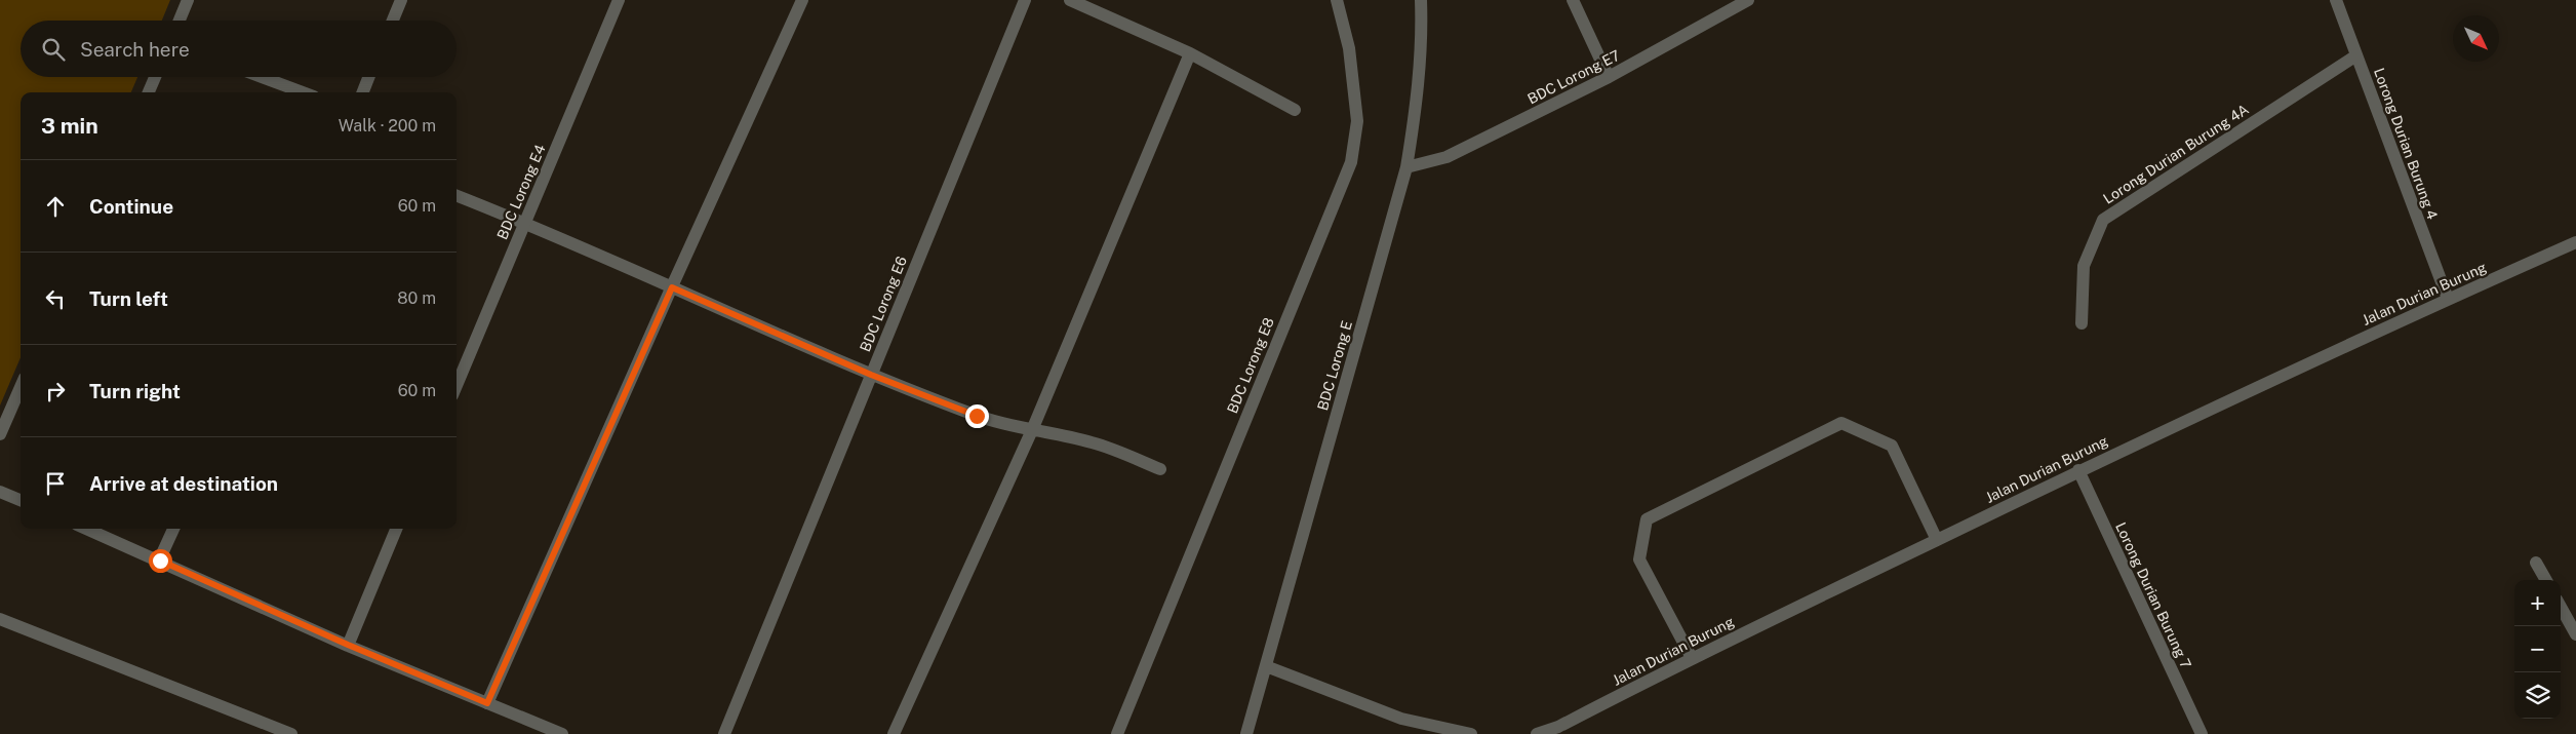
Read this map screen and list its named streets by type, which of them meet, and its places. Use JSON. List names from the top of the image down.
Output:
{
  "streets": {
    "street": [
      "BDC Lorong E7",
      "Lorong Durian Burung 4",
      "Lorong Durian Burung 4A",
      "BDC Lorong E4",
      "Jalan Durian Burung",
      "BDC Lorong E6",
      "BDC Lorong E8",
      "BDC Lorong E",
      "Lorong Durian Burung 7"
    ]
  },
  "crossings": [
    ["BDC Lorong E7", "BDC Lorong E"],
    ["Lorong Durian Burung 4", "Lorong Durian Burung 4A"],
    ["Lorong Durian Burung 4", "Jalan Durian Burung"],
    ["Jalan Durian Burung", "Lorong Durian Burung 7"]
  ],
  "north": "bottom right",
  "page": {
    "search": "Search here",
    "heading": ["3 min", "Walk · 200 m"],
    "list": [
      ["Continue", "60 m"],
      ["Turn left", "80 m"],
      ["Turn right", "60 m"],
      "Arrive at destination"
    ],
    "map_buttons": ["+", "−"]
  }
}
